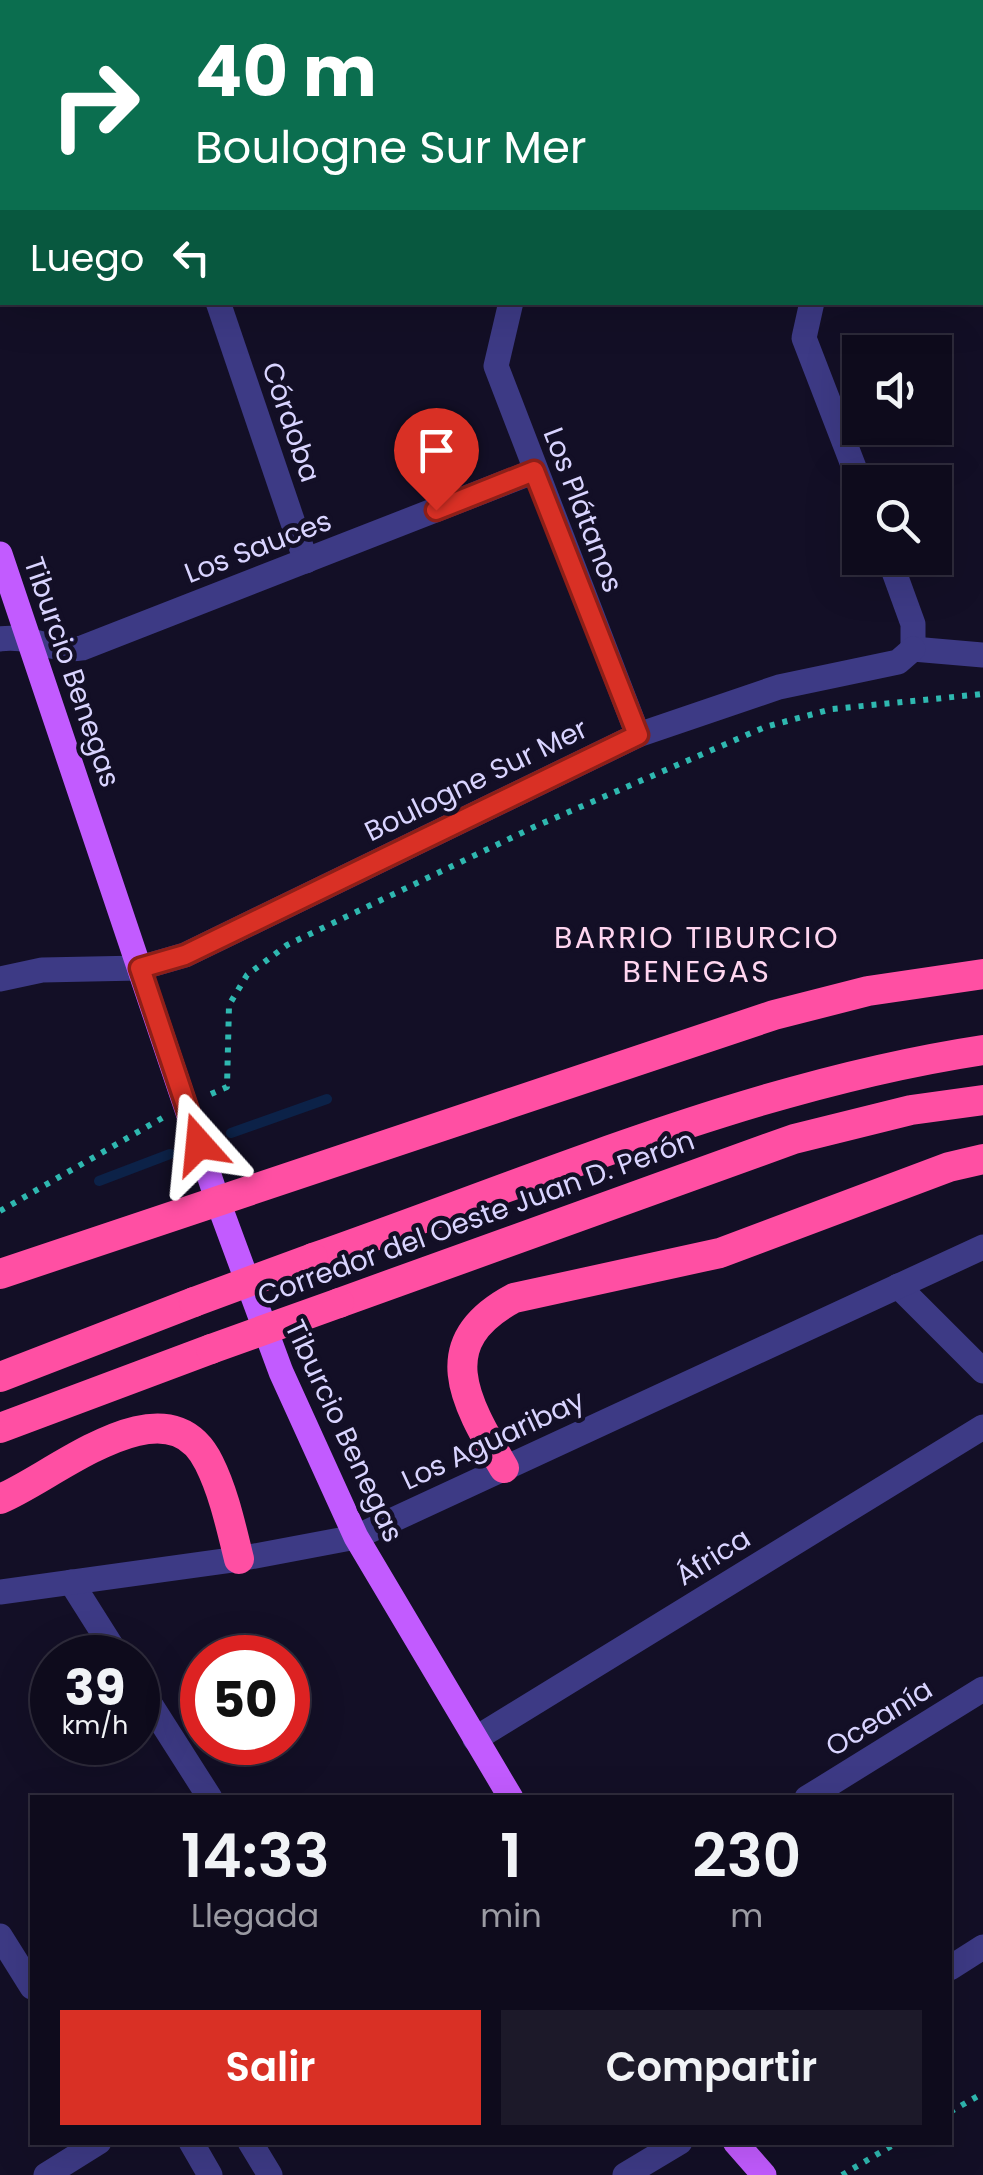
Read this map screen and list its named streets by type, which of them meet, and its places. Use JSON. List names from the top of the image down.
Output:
{
  "streets": {
    "highway": ["Corredor del Oeste Juan D. Perón"],
    "main road": ["Tiburcio Benegas"],
    "street": [
      "Córdoba",
      "Los Plátanos",
      "Los Sauces",
      "Boulogne Sur Mer",
      "Los Aguaribay",
      "África",
      "Oceanía"
    ]
  },
  "crossings": [
    ["Córdoba", "Los Sauces"],
    ["Los Plátanos", "Los Sauces"],
    ["Los Plátanos", "Boulogne Sur Mer"],
    ["Los Sauces", "Tiburcio Benegas"],
    ["Tiburcio Benegas", "Boulogne Sur Mer"],
    ["Tiburcio Benegas", "Los Aguaribay"],
    ["Tiburcio Benegas", "África"]
  ],
  "districts": ["BARRIO TIBURCIO BENEGAS"],
  "page": {
    "turn": ["40 m", "Boulogne Sur Mer"],
    "then": "Luego",
    "speed": "39 km/h",
    "limit": "50",
    "eta": [
      "14:33",
      "Llegada",
      "1",
      "min",
      "230",
      "m"
    ],
    "buttons": ["Salir", "Compartir"]
  }
}
